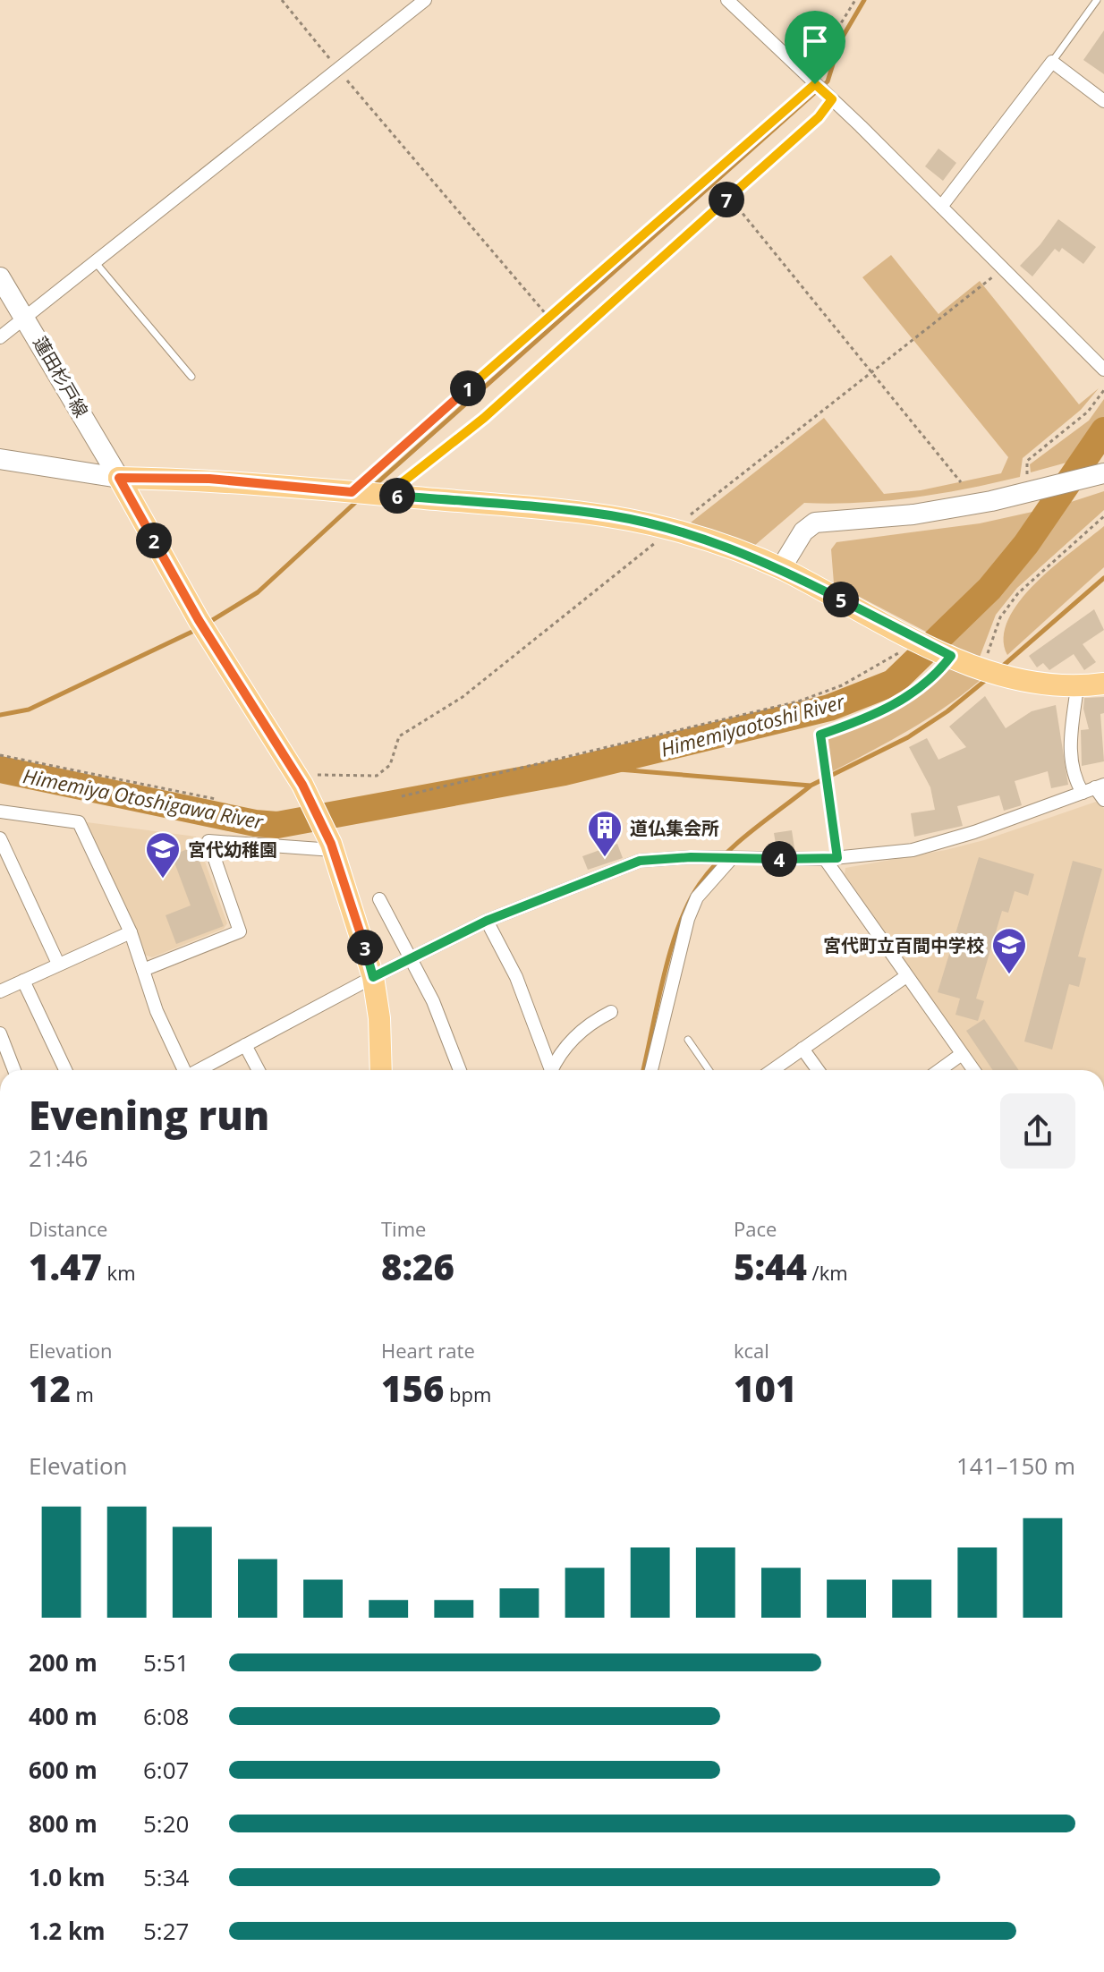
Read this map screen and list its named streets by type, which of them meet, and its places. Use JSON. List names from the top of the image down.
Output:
{
  "streets": {
    "street": ["蓮田杉戸線"]
  },
  "water": ["Himemiyaotoshi River", "Himemiya Otoshigawa River"],
  "places": {
    "building": ["道仏集会所"],
    "school or university": ["宮代幼稚園", "宮代町立百間中学校"]
  },
  "page": {
    "pins": [
      "7",
      "1",
      "6",
      "2",
      "5",
      "4",
      "3"
    ],
    "heading": ["Evening run", "21:46"],
    "stats": [
      ["Distance", "1.47 km"],
      ["Time", "8:26"],
      ["Pace", "5:44 /km"],
      ["Elevation", "12 m"],
      ["Heart rate", "156 bpm"],
      ["kcal", "101"]
    ],
    "chart": ["Elevation", "141–150 m"],
    "list": [
      {
        "name": "200 m",
        "note": "5:51"
      },
      {
        "name": "400 m",
        "note": "6:08"
      },
      {
        "name": "600 m",
        "note": "6:07"
      },
      {
        "name": "800 m",
        "note": "5:20"
      },
      {
        "name": "1.0 km",
        "note": "5:34"
      },
      {
        "name": "1.2 km",
        "note": "5:27"
      }
    ]
  }
}
